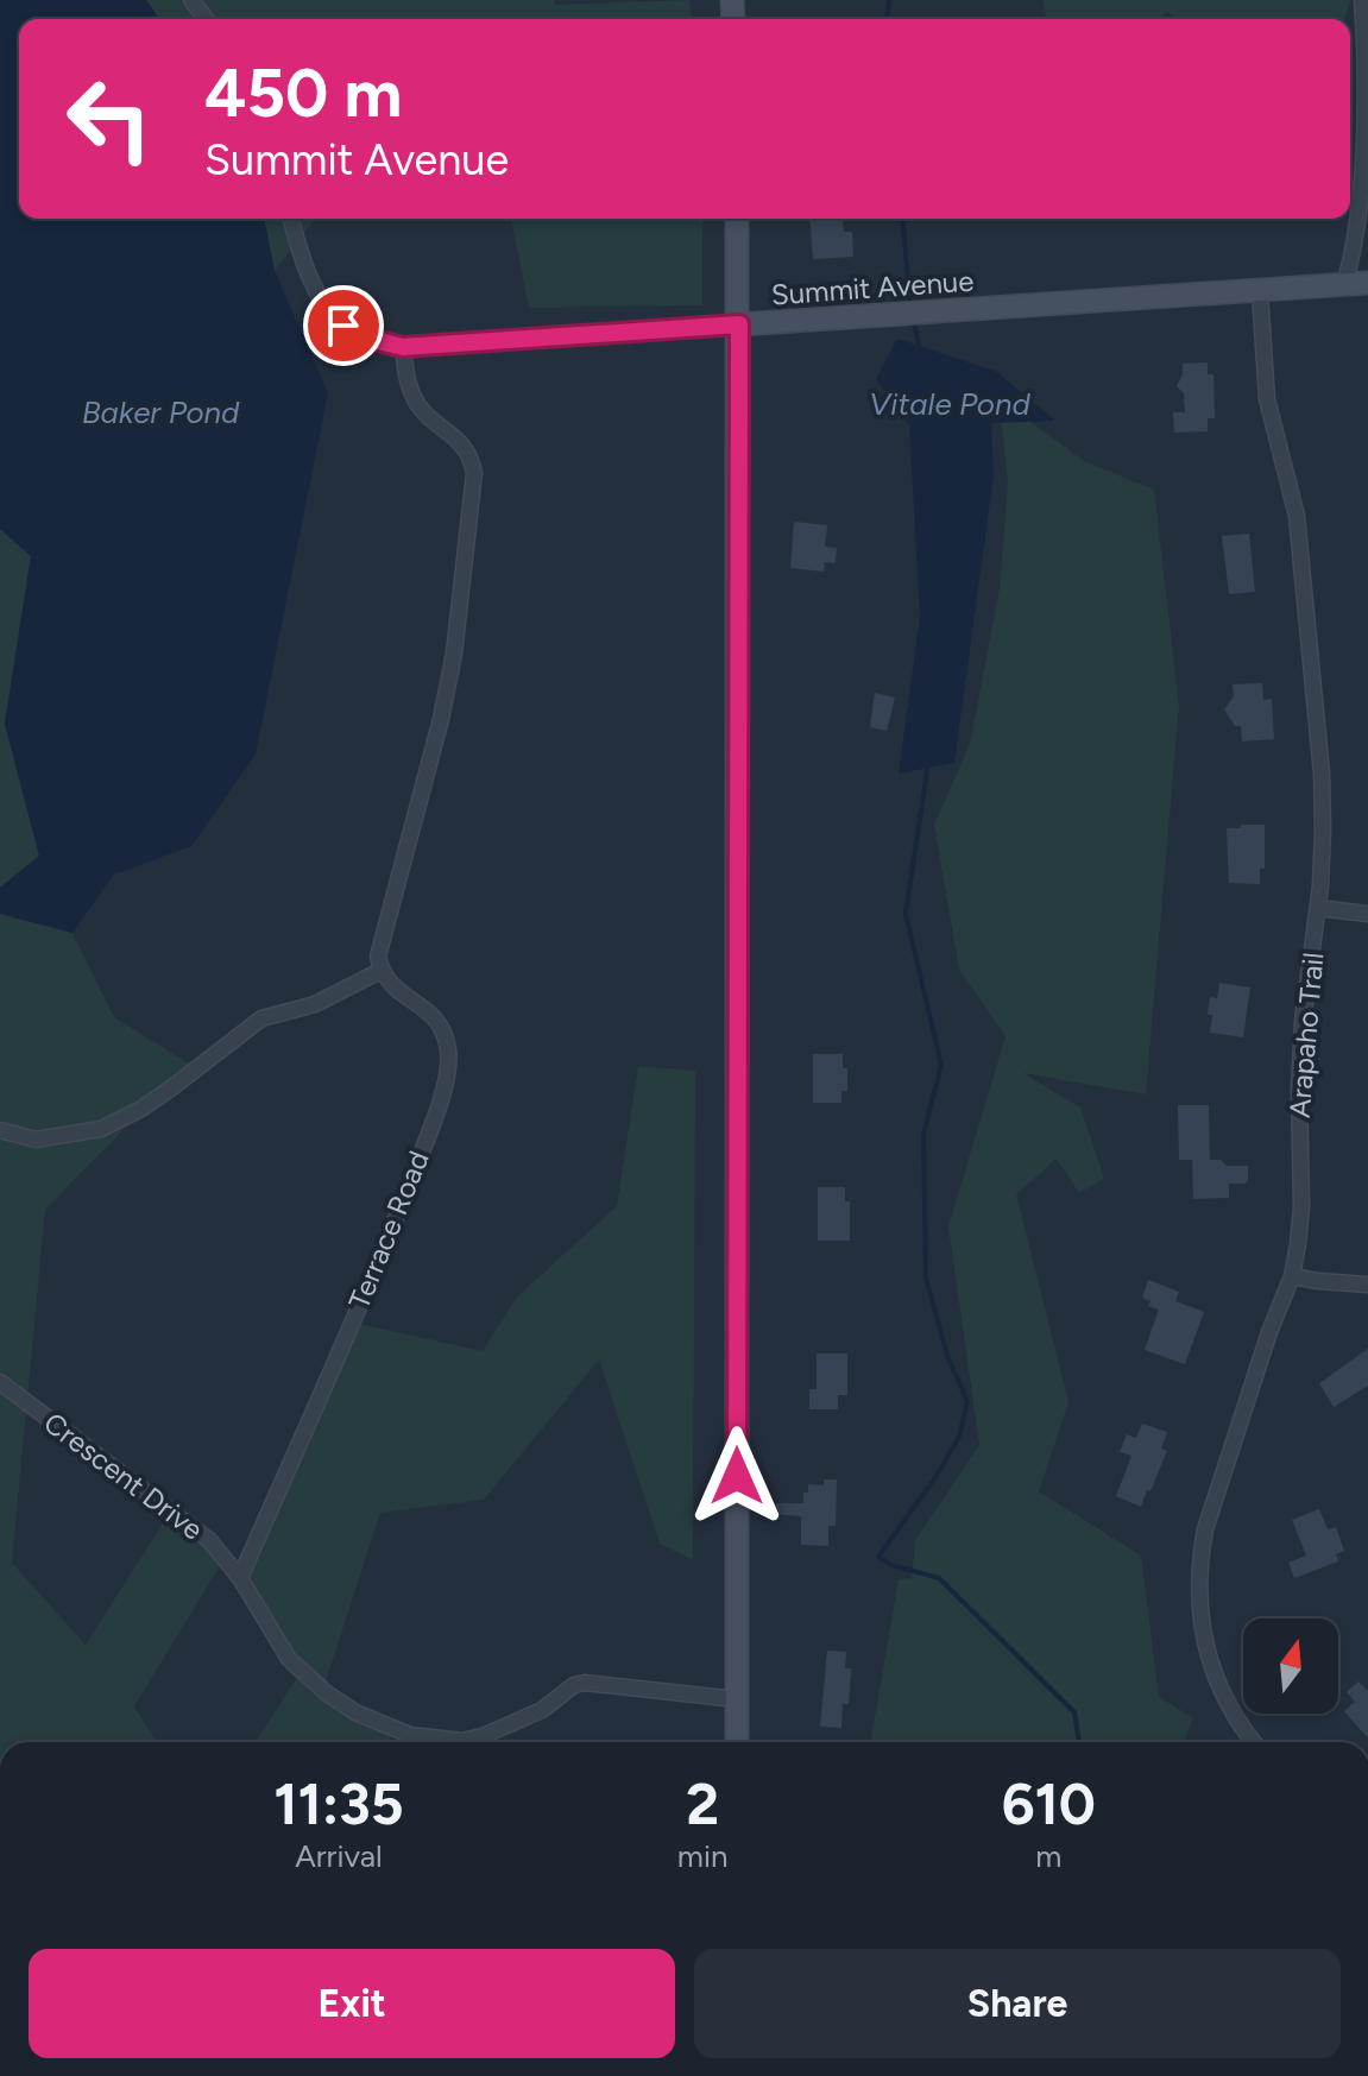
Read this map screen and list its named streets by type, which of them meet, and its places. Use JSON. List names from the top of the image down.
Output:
{
  "streets": {
    "main road": ["Summit Avenue"],
    "street": ["Arapaho Trail", "Terrace Road", "Crescent Drive"]
  },
  "crossings": [
    ["Summit Avenue", "Arapaho Trail"],
    ["Terrace Road", "Crescent Drive"]
  ],
  "water": ["Vitale Pond", "Baker Pond"],
  "north": "top",
  "page": {
    "turn": ["450 m", "Summit Avenue"],
    "eta": [
      "11:35",
      "Arrival",
      "2",
      "min",
      "610",
      "m"
    ],
    "buttons": ["Exit", "Share"]
  }
}
